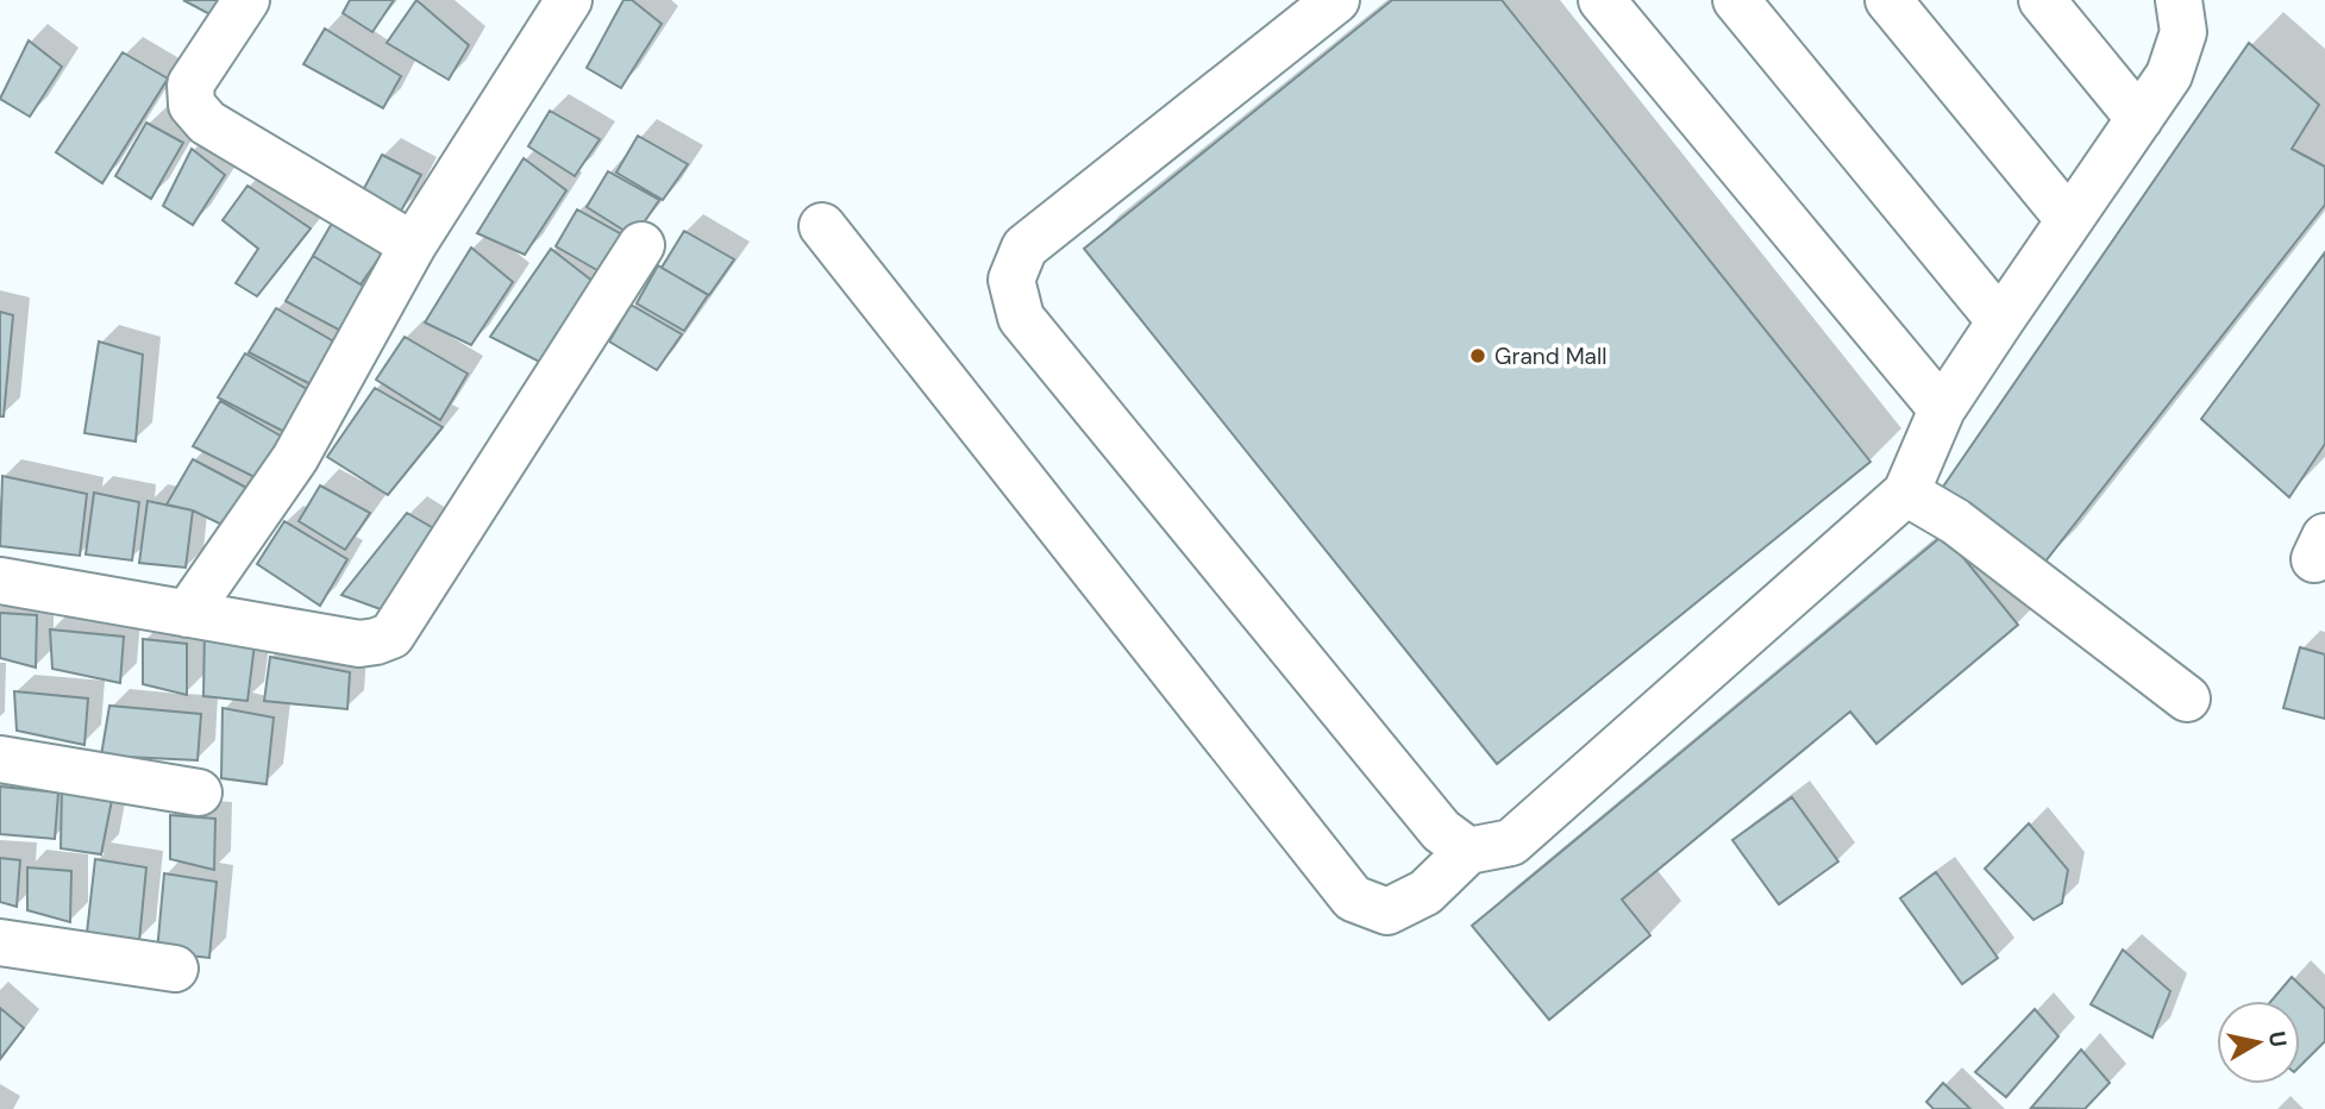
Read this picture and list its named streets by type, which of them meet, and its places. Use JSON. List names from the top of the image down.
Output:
{
  "places": ["Grand Mall"],
  "north": "right"
}
